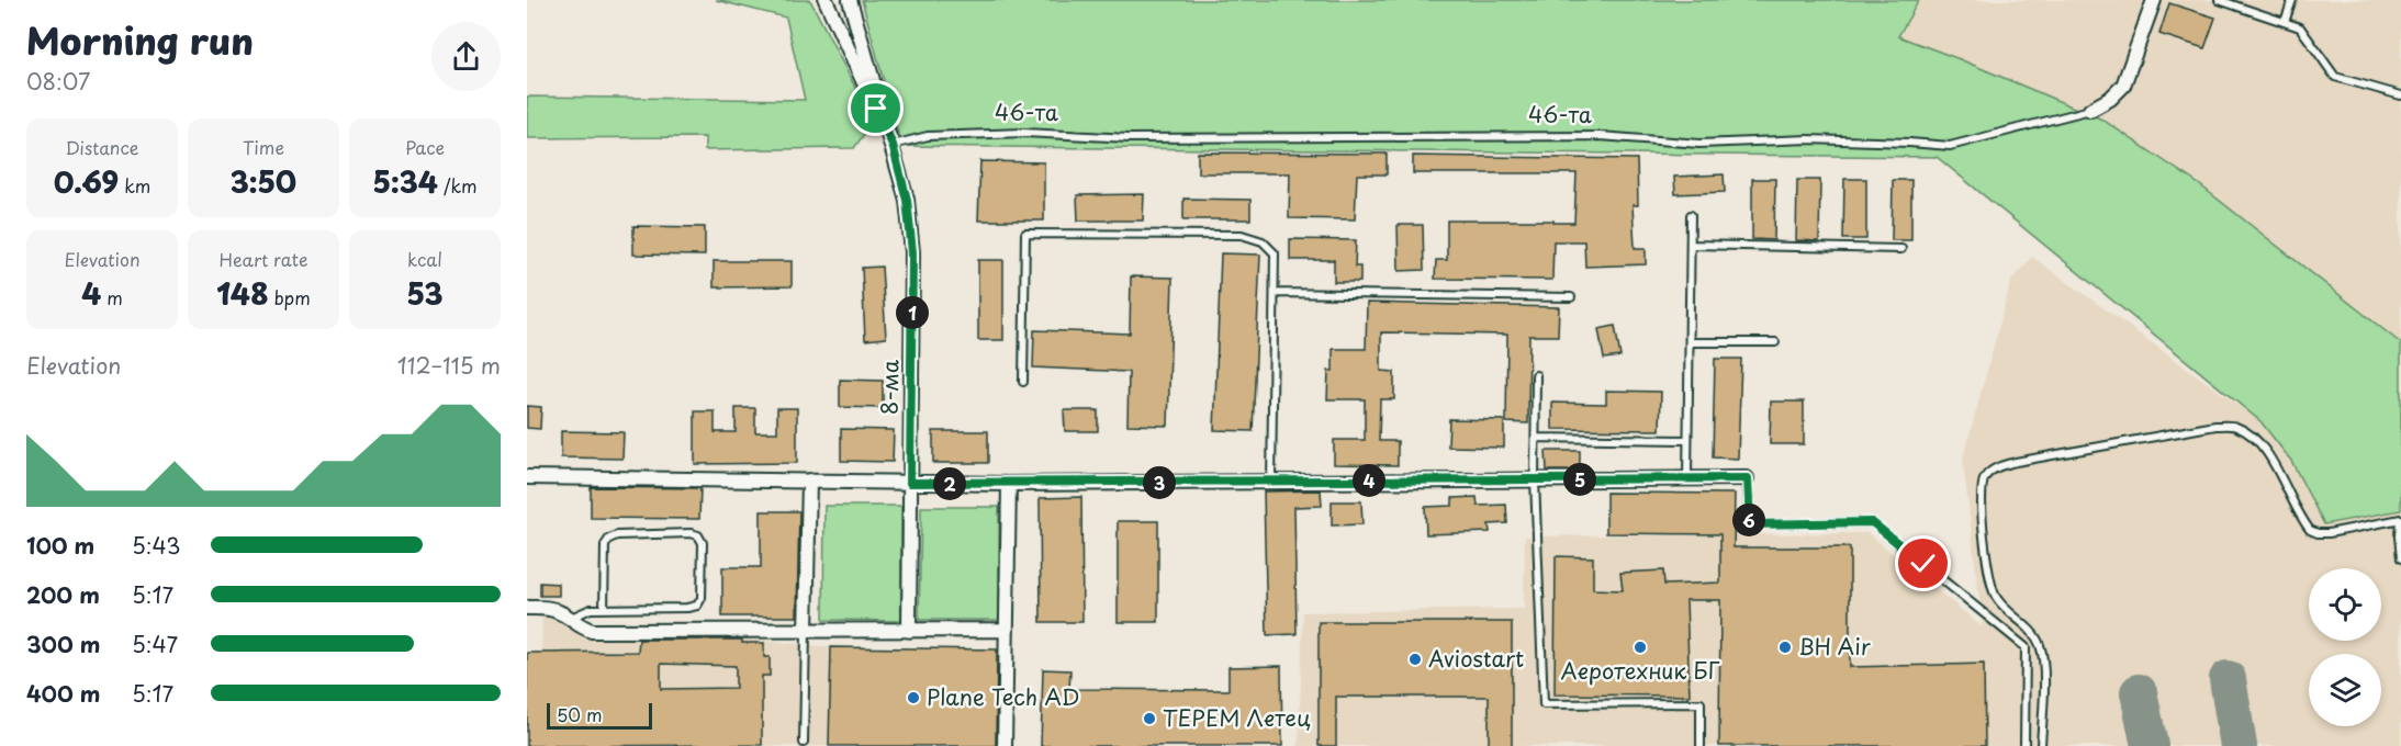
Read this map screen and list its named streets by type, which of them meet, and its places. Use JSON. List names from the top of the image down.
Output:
{
  "streets": {
    "street": ["46-та", "8-ма"]
  },
  "crossings": [
    ["46-та", "8-ма"]
  ],
  "places": [
    "Аеротехник БГ",
    "BH Air",
    "Aviostart",
    "Plane Tech AD",
    "ТЕРЕМ Летец"
  ],
  "scale_bar": "50 m",
  "page": {
    "heading": ["Morning run", "08:07"],
    "stats": [
      ["Distance", "0.69 km"],
      ["Time", "3:50"],
      ["Pace", "5:34 /km"],
      ["Elevation", "4 m"],
      ["Heart rate", "148 bpm"],
      ["kcal", "53"]
    ],
    "pins": [
      "1",
      "5",
      "4",
      "3",
      "2",
      "6"
    ],
    "chart": ["Elevation", "112–115 m"],
    "list": [
      {
        "name": "100 m",
        "note": "5:43"
      },
      {
        "name": "200 m",
        "note": "5:17"
      },
      {
        "name": "300 m",
        "note": "5:47"
      },
      {
        "name": "400 m",
        "note": "5:17"
      }
    ],
    "scale": "50 m"
  }
}
